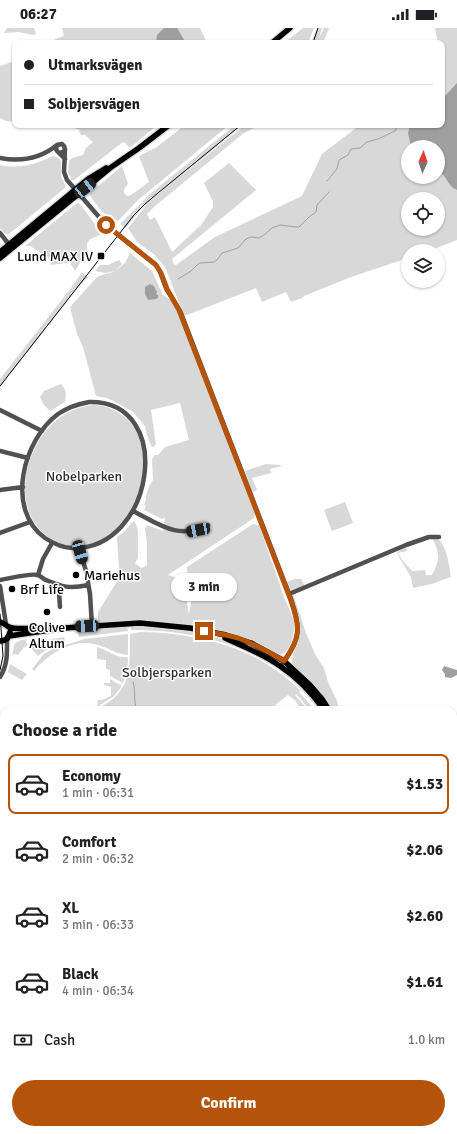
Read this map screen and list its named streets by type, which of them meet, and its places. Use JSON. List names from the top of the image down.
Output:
{
  "parks": ["Nobelparken", "Solbjersparken"],
  "places": {
    "transit": ["Lund MAX IV"],
    "other": ["Mariehus", "Brf Life", "Colive Altum"]
  },
  "north": "top",
  "page": {
    "status": "06:27",
    "banner": ["Utmarksvägen", "Solbjersvägen"],
    "bubble": "3 min",
    "heading": "Choose a ride",
    "list": [
      {
        "name": "Economy",
        "note": "1 min · 06:31",
        "value": "$1.53"
      },
      {
        "name": "Comfort",
        "note": "2 min · 06:32",
        "value": "$2.06"
      },
      {
        "name": "XL",
        "note": "3 min · 06:33",
        "value": "$2.60"
      },
      {
        "name": "Black",
        "note": "4 min · 06:34",
        "value": "$1.61"
      }
    ],
    "pay": ["Cash", "1.0 km"],
    "buttons": "Confirm"
  }
}
